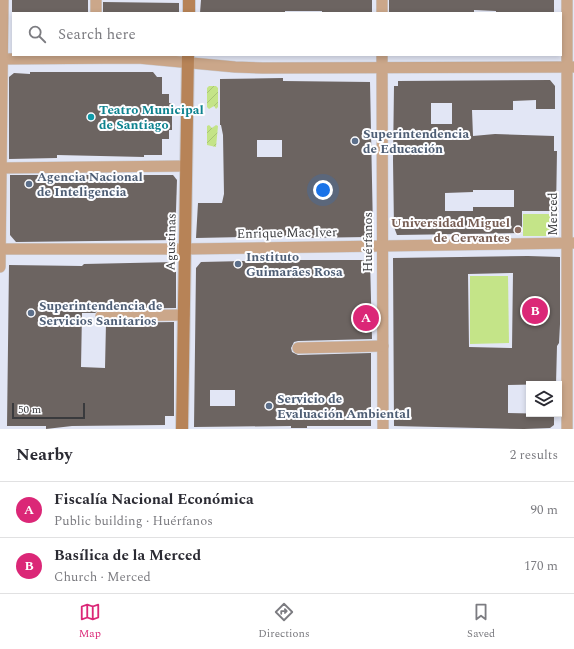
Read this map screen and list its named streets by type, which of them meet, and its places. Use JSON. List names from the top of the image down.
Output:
{
  "streets": {
    "main road": ["Agustinas"],
    "street": ["Merced", "Enrique Mac Iver", "Huérfanos"]
  },
  "crossings": [
    ["Merced", "Enrique Mac Iver"],
    ["Enrique Mac Iver", "Agustinas"],
    ["Enrique Mac Iver", "Huérfanos"]
  ],
  "places": [
    "Teatro Municipal de Santiago",
    "Superintendencia de Educación",
    "Agencia Nacional de Inteligencia",
    "Universidad Miguel de Cervantes",
    "Instituto Guimarães Rosa",
    "Superintendencia de Servicios Sanitarios",
    "Servicio de Evaluación Ambiental"
  ],
  "scale_bar": "50 m",
  "page": {
    "search": "Search here",
    "pins": ["B", "A"],
    "scale": "50 m",
    "heading": ["Nearby", "2 results"],
    "list": [
      {
        "mark": "A",
        "name": "Fiscalía Nacional Económica",
        "note": "Public building · Huérfanos",
        "value": "90 m"
      },
      {
        "mark": "B",
        "name": "Basílica de la Merced",
        "note": "Church · Merced",
        "value": "170 m"
      }
    ],
    "nav": ["Map", "Directions", "Saved"]
  }
}
